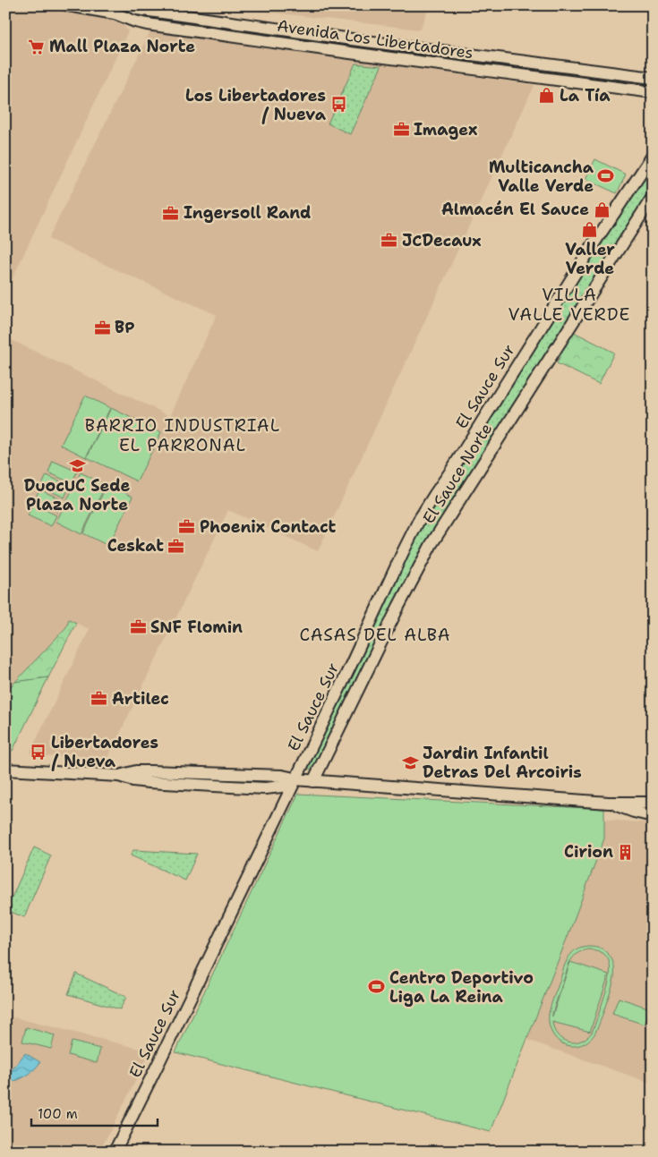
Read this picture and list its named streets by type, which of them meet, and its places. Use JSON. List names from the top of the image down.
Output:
{
  "streets": {
    "street": ["Avenida Los Libertadores", "El Sauce Sur", "El Sauce Norte"]
  },
  "districts": ["VILLA VALLE VERDE", "BARRIO INDUSTRIAL EL PARRONAL", "CASAS DEL ALBA"],
  "places": {
    "supermarket": ["Mall Plaza Norte"],
    "shop": ["La Tía", "Almacén El Sauce", "Valler Verde"],
    "bus stop": ["Los Libertadores / Nueva", "Libertadores / Nueva"],
    "office": [
      "Imagex",
      "Ingersoll Rand",
      "JCDecaux",
      "BP",
      "Phoenix Contact",
      "Ceskat",
      "SNF Flomin",
      "Artilec"
    ],
    "sports": ["Multicancha Valle Verde", "Centro Deportivo Liga La Reina"],
    "school or university": ["DuocUC Sede Plaza Norte", "Jardin Infantil Detras Del Arcoiris"],
    "building": ["Cirion"]
  },
  "scale_bar": "100 m"
}
